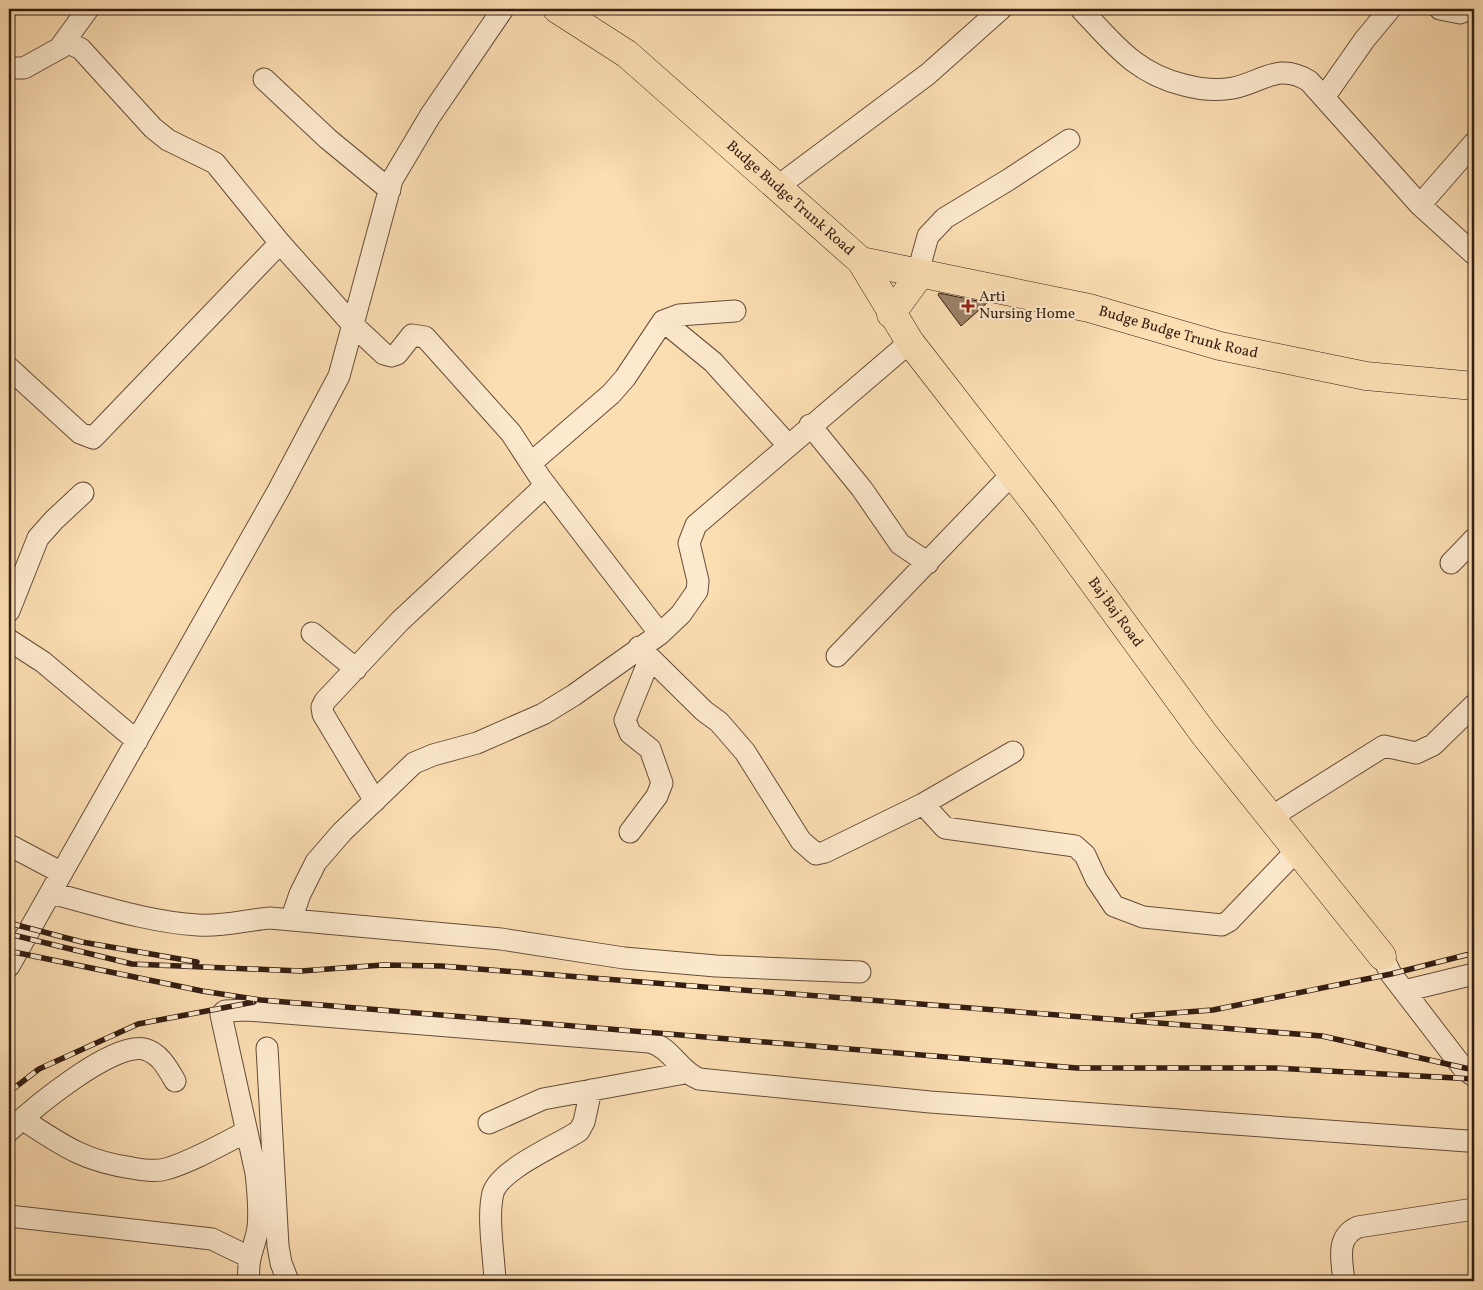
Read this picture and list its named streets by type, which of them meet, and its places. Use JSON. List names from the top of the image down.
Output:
{
  "streets": {
    "main road": ["Budge Budge Trunk Road", "Baj Baj Road"]
  },
  "crossings": [
    ["Budge Budge Trunk Road", "Baj Baj Road"]
  ],
  "places": {
    "health": ["Arti Nursing Home"]
  }
}
